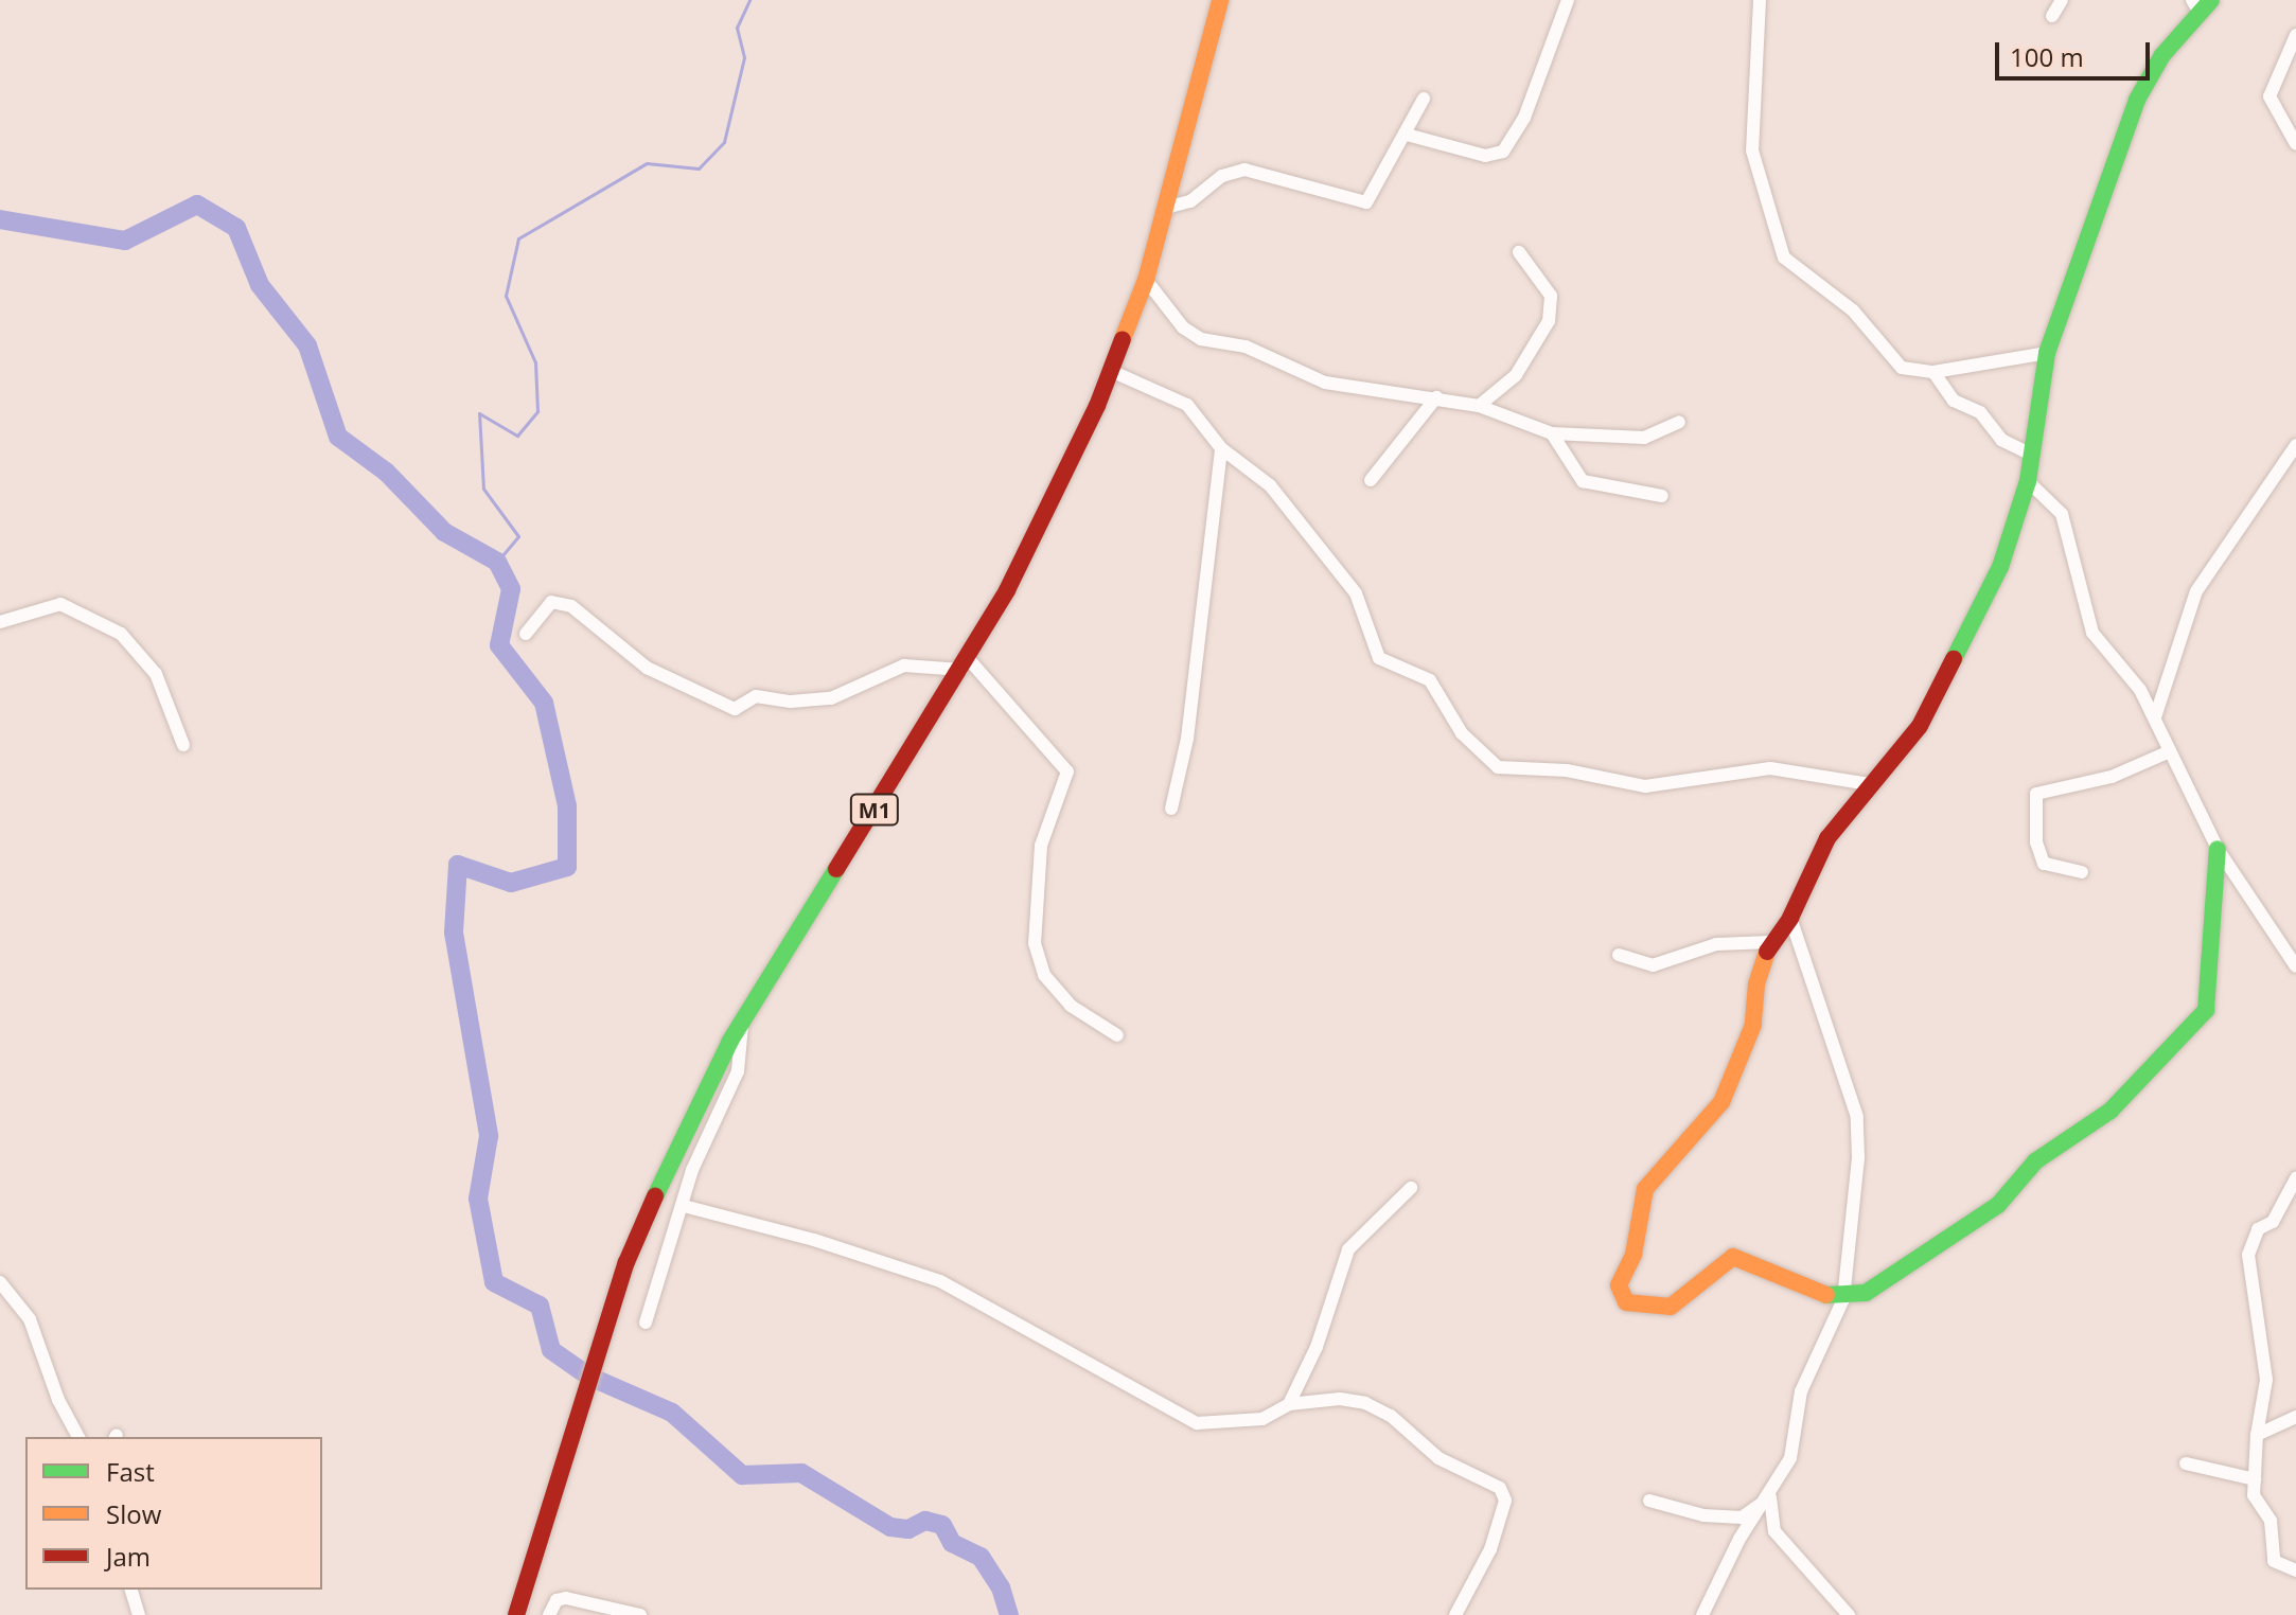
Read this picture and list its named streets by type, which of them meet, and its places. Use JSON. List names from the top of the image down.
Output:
{
  "streets": {
    "main road": ["M1"]
  },
  "legend": ["Fast", "Slow", "Jam"],
  "scale_bar": "100 m"
}
